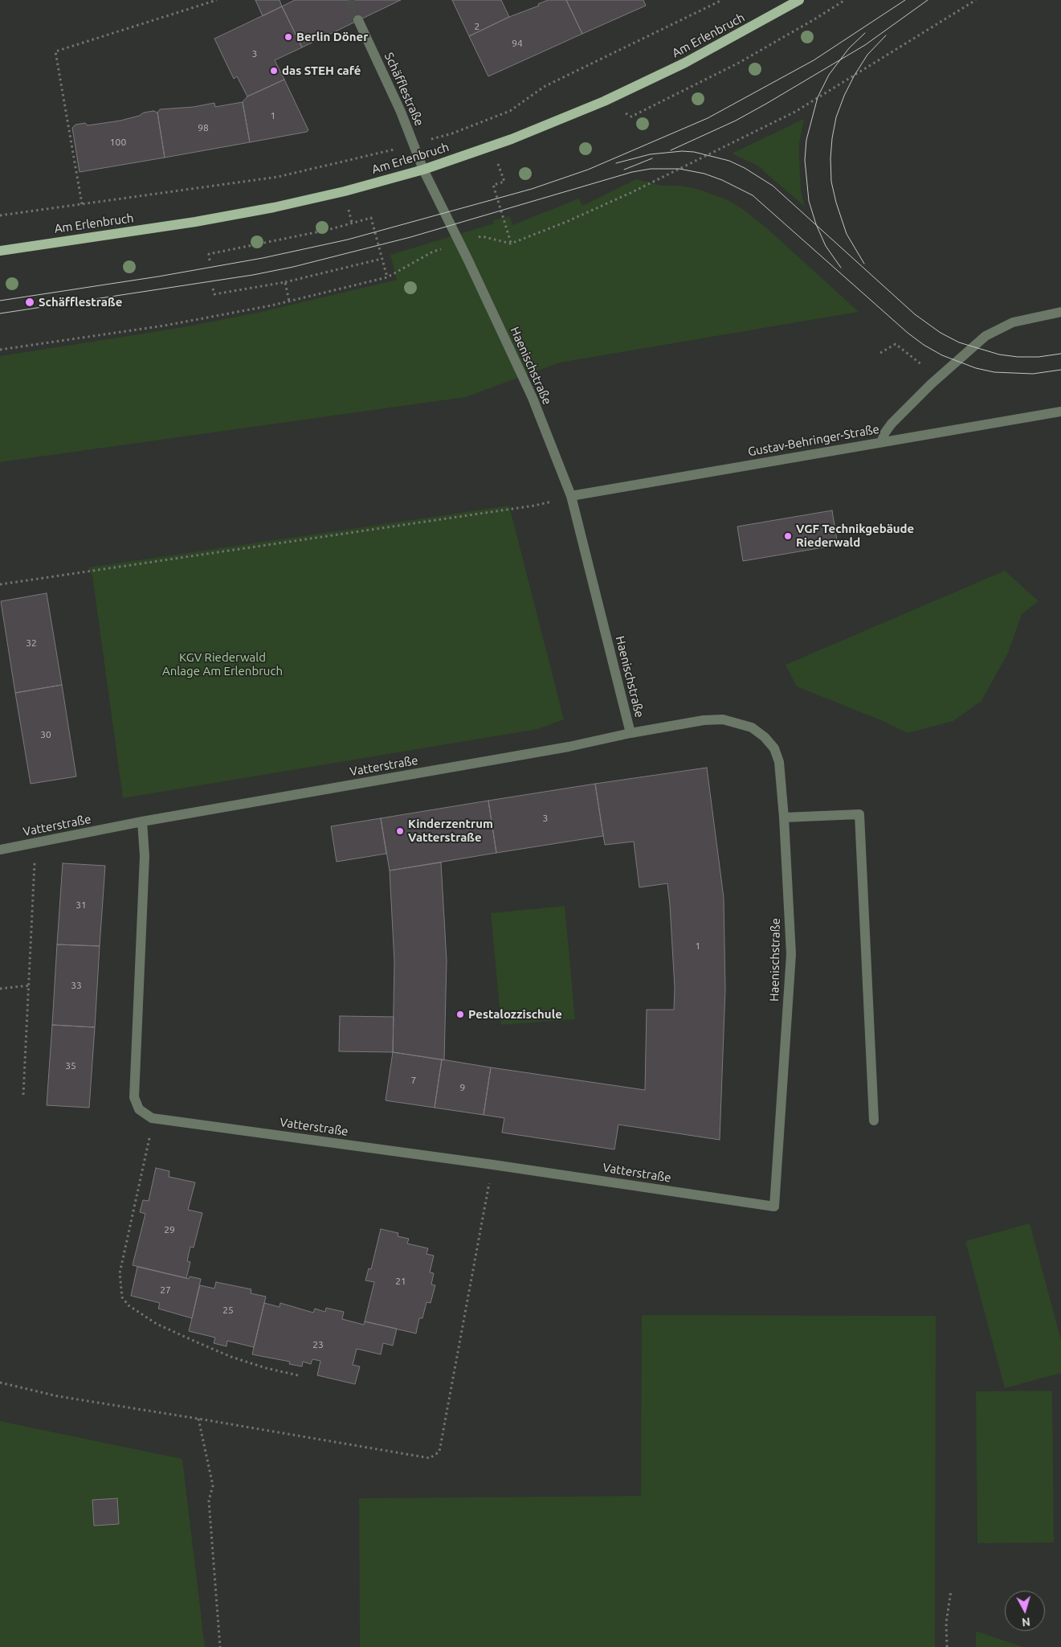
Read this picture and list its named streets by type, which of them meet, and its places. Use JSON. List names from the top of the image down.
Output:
{
  "streets": {
    "main road": ["Am Erlenbruch"],
    "street": [
      "Schäfflestraße",
      "Haenischstraße",
      "Gustav-Behringer-Straße",
      "Vatterstraße"
    ]
  },
  "crossings": [
    ["Am Erlenbruch", "Schäfflestraße"],
    ["Am Erlenbruch", "Haenischstraße"],
    ["Schäfflestraße", "Haenischstraße"],
    ["Haenischstraße", "Gustav-Behringer-Straße"],
    ["Haenischstraße", "Vatterstraße"]
  ],
  "parks": ["KGV Riederwald Anlage Am Erlenbruch"],
  "places": [
    "Berlin Döner",
    "das STEH café",
    "Schäfflestraße",
    "VGF Technikgebäude Riederwald",
    "Kinderzentrum Vatterstraße",
    "Pestalozzischule"
  ],
  "house_numbers": [
    "2",
    "94",
    "3",
    "1",
    "98",
    "100",
    "32",
    "30",
    "3",
    "31",
    "1",
    "33",
    "35",
    "7",
    "9",
    "29",
    "21",
    "27",
    "25",
    "23"
  ],
  "north": "bottom"
}
